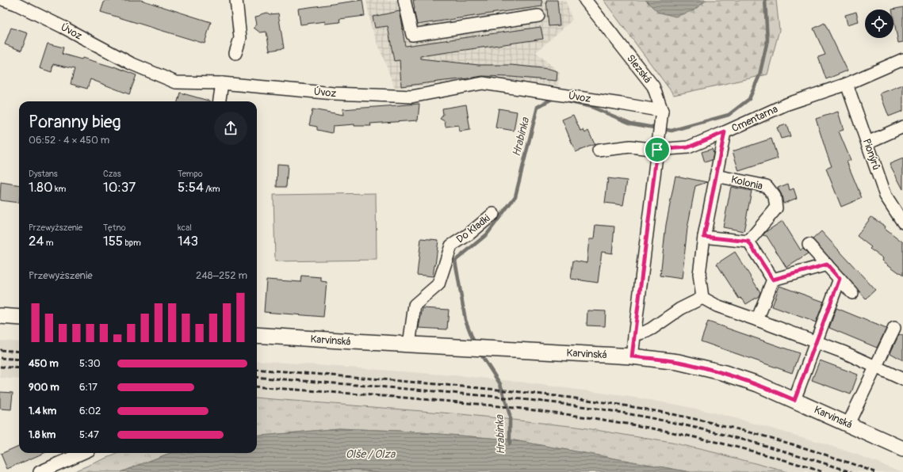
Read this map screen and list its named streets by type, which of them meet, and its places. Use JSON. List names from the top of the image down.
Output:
{
  "streets": {
    "main road": ["Karvinská"],
    "street": [
      "Úvoz",
      "Slezská",
      "Cmentarna",
      "Pionýrů",
      "Kolonia",
      "Do Kładki"
    ]
  },
  "crossings": [
    ["Úvoz", "Slezská"],
    ["Slezská", "Cmentarna"],
    ["Cmentarna", "Pionýrů"],
    ["Cmentarna", "Kolonia"],
    ["Do Kładki", "Karvinská"]
  ],
  "water": ["Hrabinka", "Olše / Olza"],
  "page": {
    "heading": ["Poranny bieg", "06:52 · 4 × 450 m"],
    "stats": [
      ["Dystans", "1.80 km"],
      ["Czas", "10:37"],
      ["Tempo", "5:54 /km"],
      ["Przewyższenie", "24 m"],
      ["Tętno", "155 bpm"],
      ["kcal", "143"]
    ],
    "chart": ["Przewyższenie", "248–252 m"],
    "list": [
      {
        "name": "450 m",
        "note": "5:30"
      },
      {
        "name": "900 m",
        "note": "6:17"
      },
      {
        "name": "1.4 km",
        "note": "6:02"
      },
      {
        "name": "1.8 km",
        "note": "5:47"
      }
    ]
  }
}
